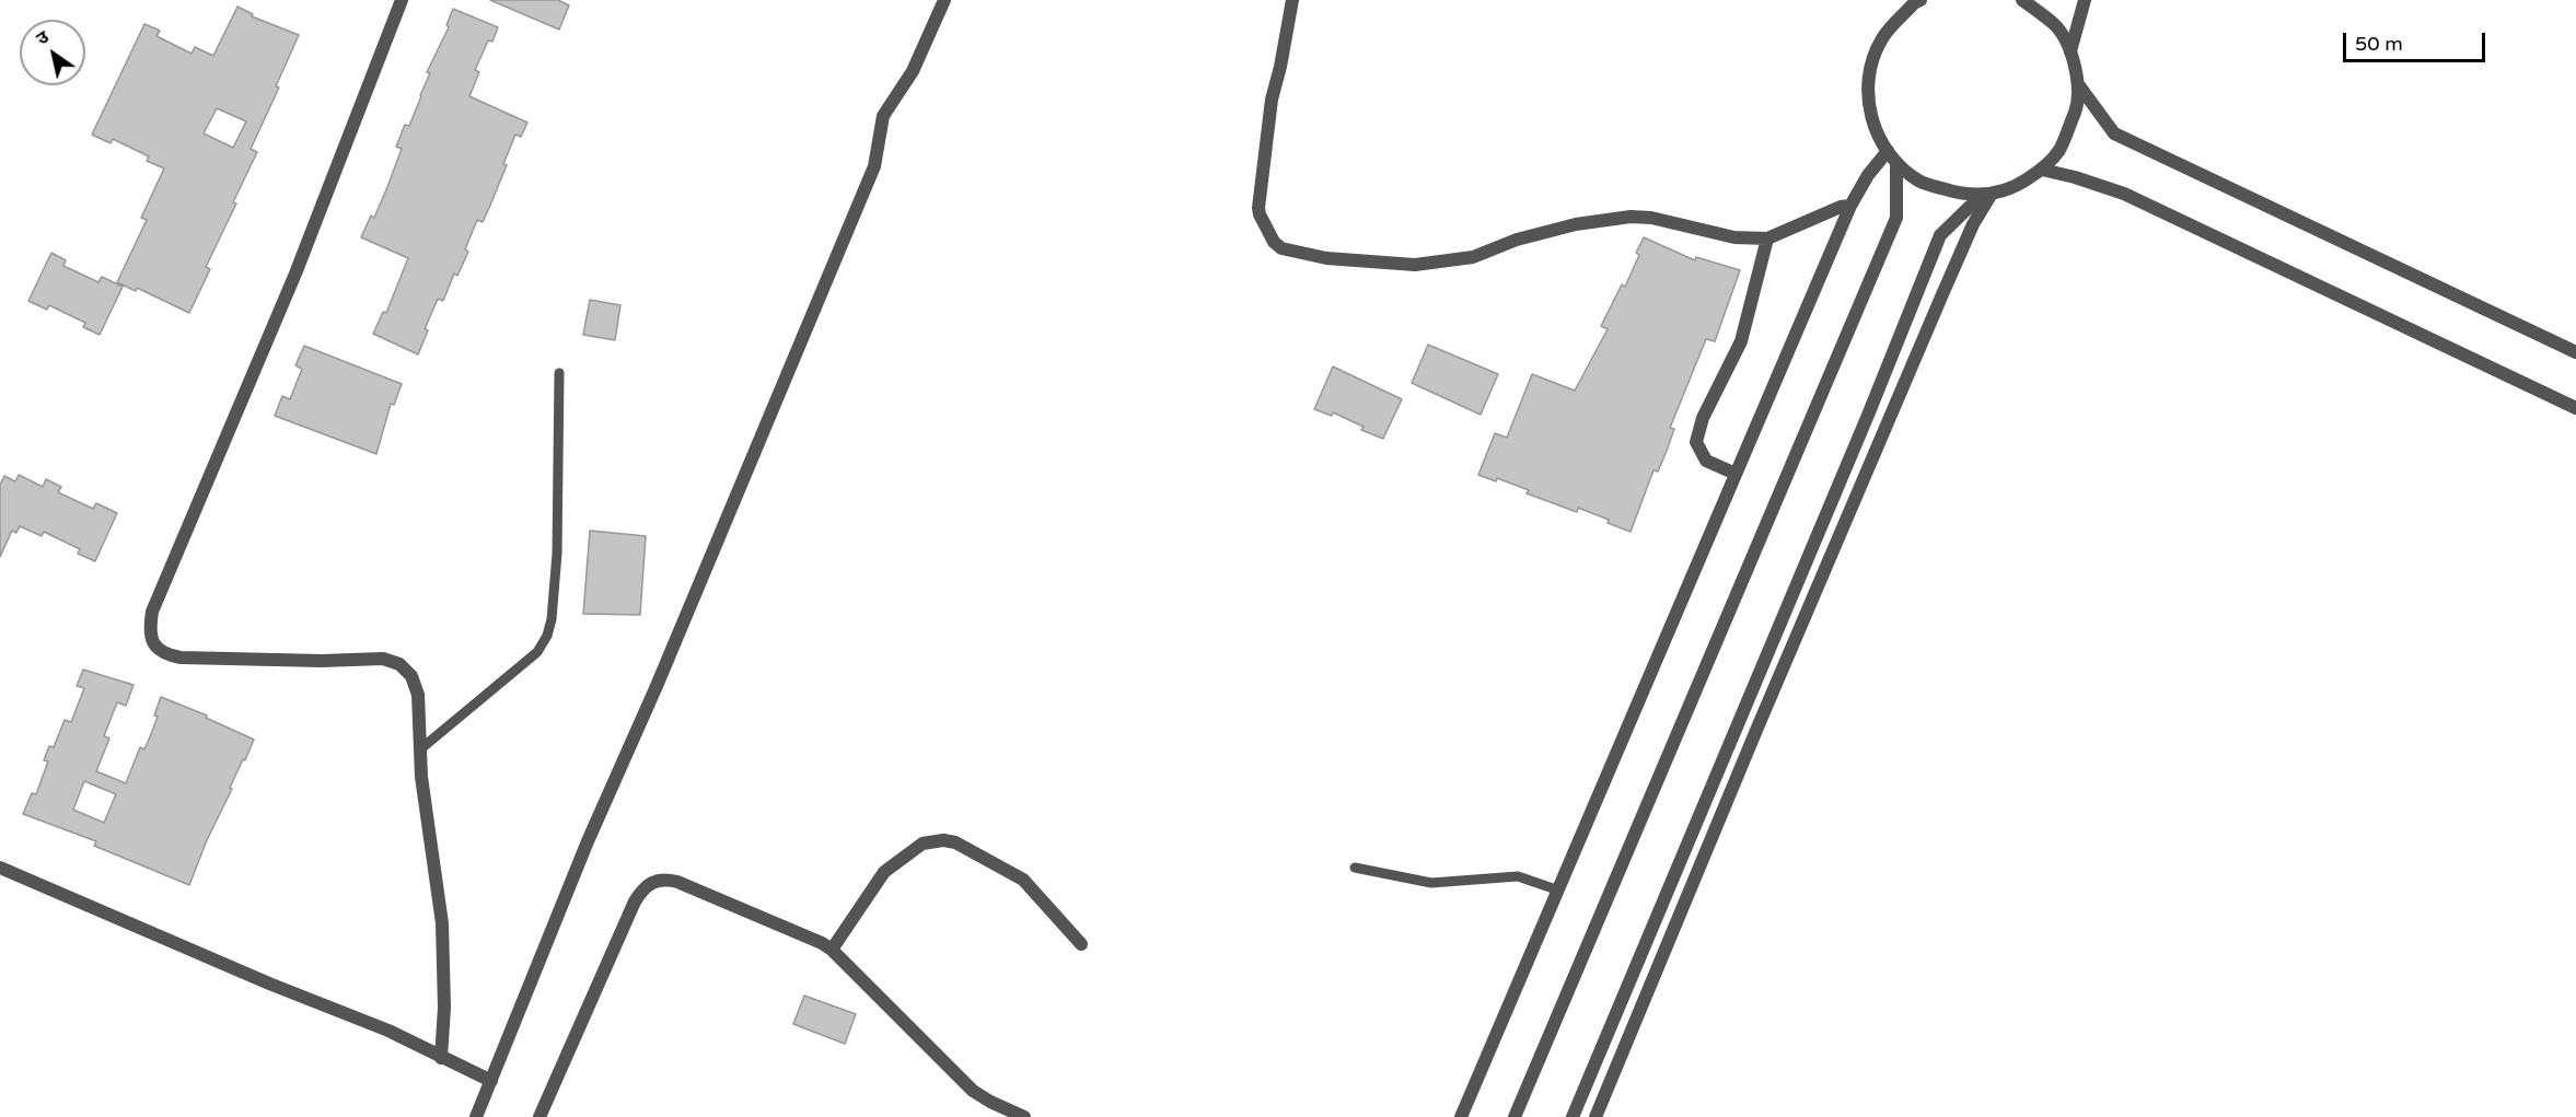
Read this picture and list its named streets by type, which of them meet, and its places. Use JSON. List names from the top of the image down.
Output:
{
  "scale_bar": "50 m",
  "north": "top left"
}
